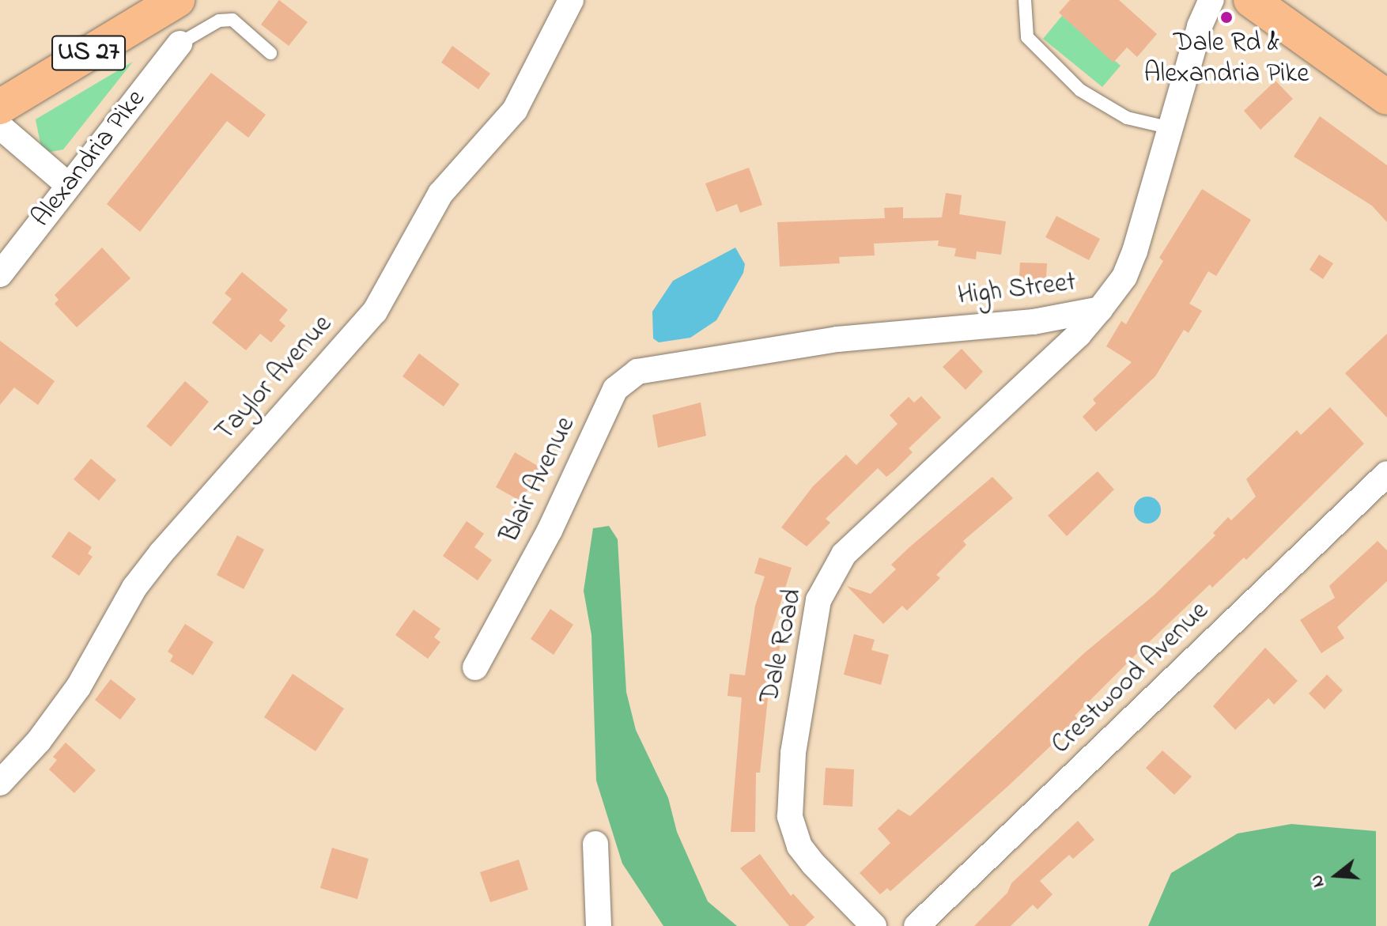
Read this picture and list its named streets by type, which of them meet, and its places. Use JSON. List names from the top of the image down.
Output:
{
  "streets": {
    "main road": ["US 27"],
    "street": [
      "Alexandria Pike",
      "High Street",
      "Taylor Avenue",
      "Blair Avenue",
      "Dale Road",
      "Crestwood Avenue"
    ]
  },
  "crossings": [
    ["High Street", "Blair Avenue"],
    ["High Street", "Dale Road"]
  ],
  "places": ["Dale Rd & Alexandria Pike"],
  "north": "left"
}
